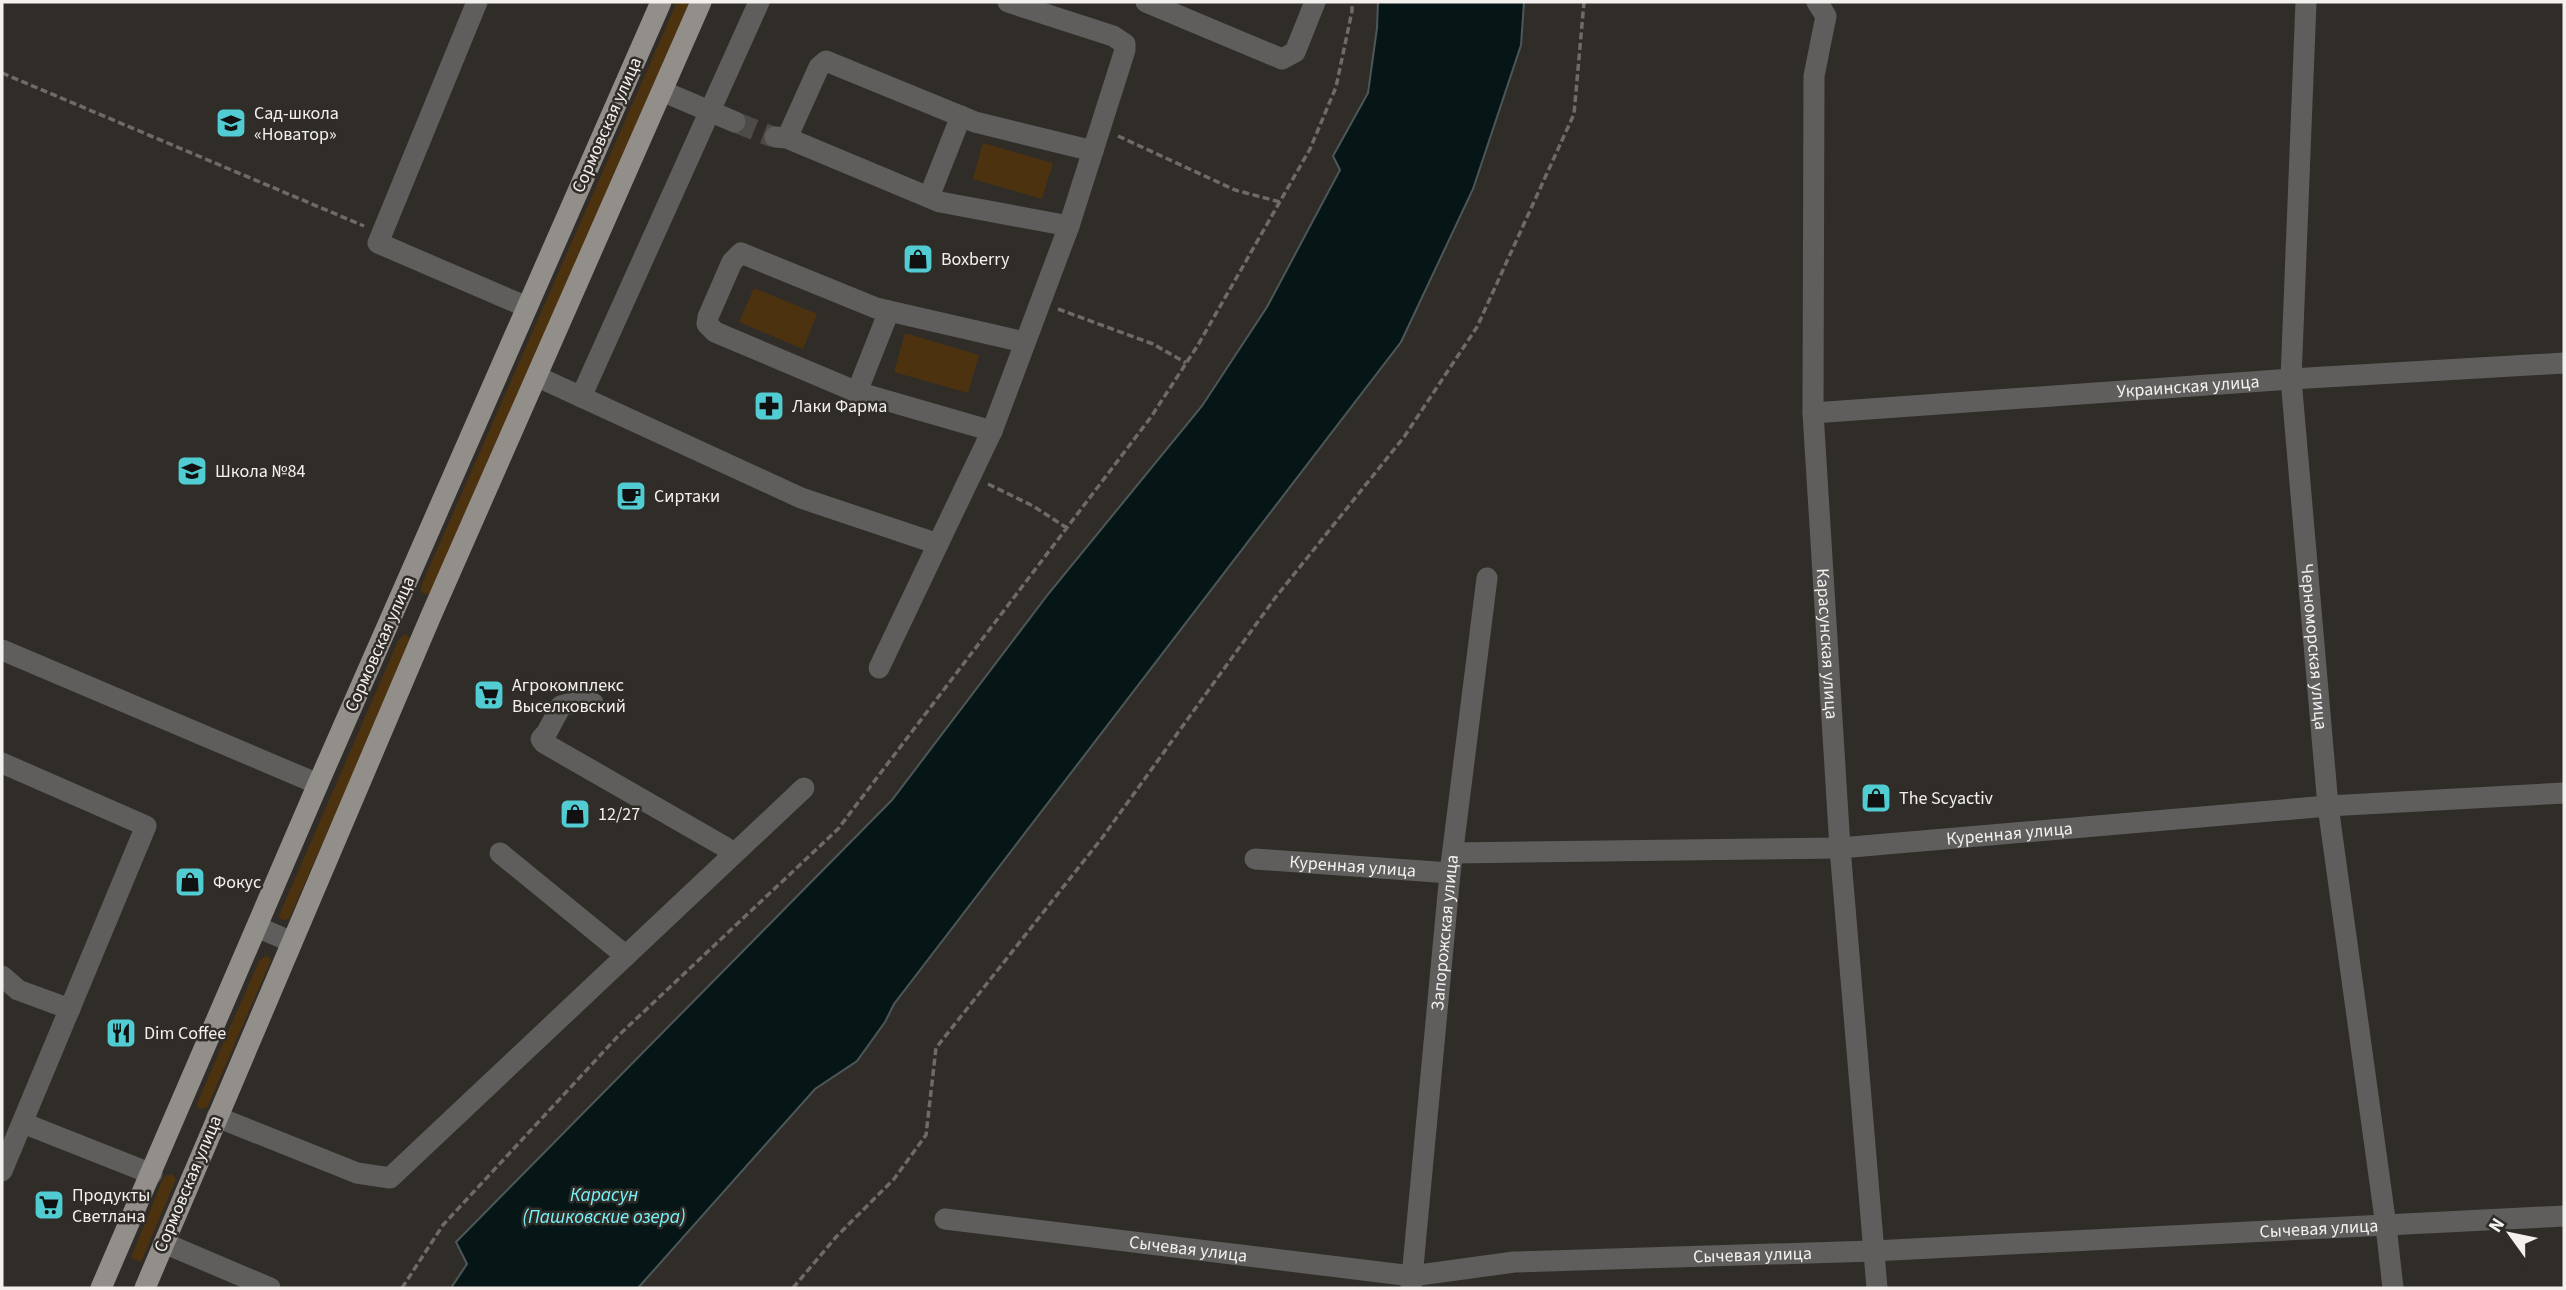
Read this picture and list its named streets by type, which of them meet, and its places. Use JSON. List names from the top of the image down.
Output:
{
  "streets": {
    "main road": ["Сормовская улица"],
    "street": [
      "Украинская улица",
      "Карасунская улица",
      "Черноморская улица",
      "Куренная улица",
      "Запорожская улица",
      "Сычевая улица"
    ]
  },
  "crossings": [
    ["Украинская улица", "Карасунская улица"],
    ["Украинская улица", "Черноморская улица"],
    ["Карасунская улица", "Куренная улица"],
    ["Карасунская улица", "Сычевая улица"],
    ["Черноморская улица", "Куренная улица"],
    ["Черноморская улица", "Сычевая улица"],
    ["Куренная улица", "Запорожская улица"],
    ["Запорожская улица", "Сычевая улица"]
  ],
  "water": ["Карасун (Пашковские озера)"],
  "places": {
    "school or university": ["Сад-школа «Новатор»", "Школа №84"],
    "shop": [
      "Boxberry",
      "The Scyactiv",
      "12/27",
      "Фокус"
    ],
    "pharmacy": ["Лаки Фарма"],
    "cafe": ["Сиртаки"],
    "supermarket": ["Агрокомплекс Выселковский", "Продукты Светлана"],
    "restaurant": ["Dim Coffee"]
  },
  "north": "top left"
}
